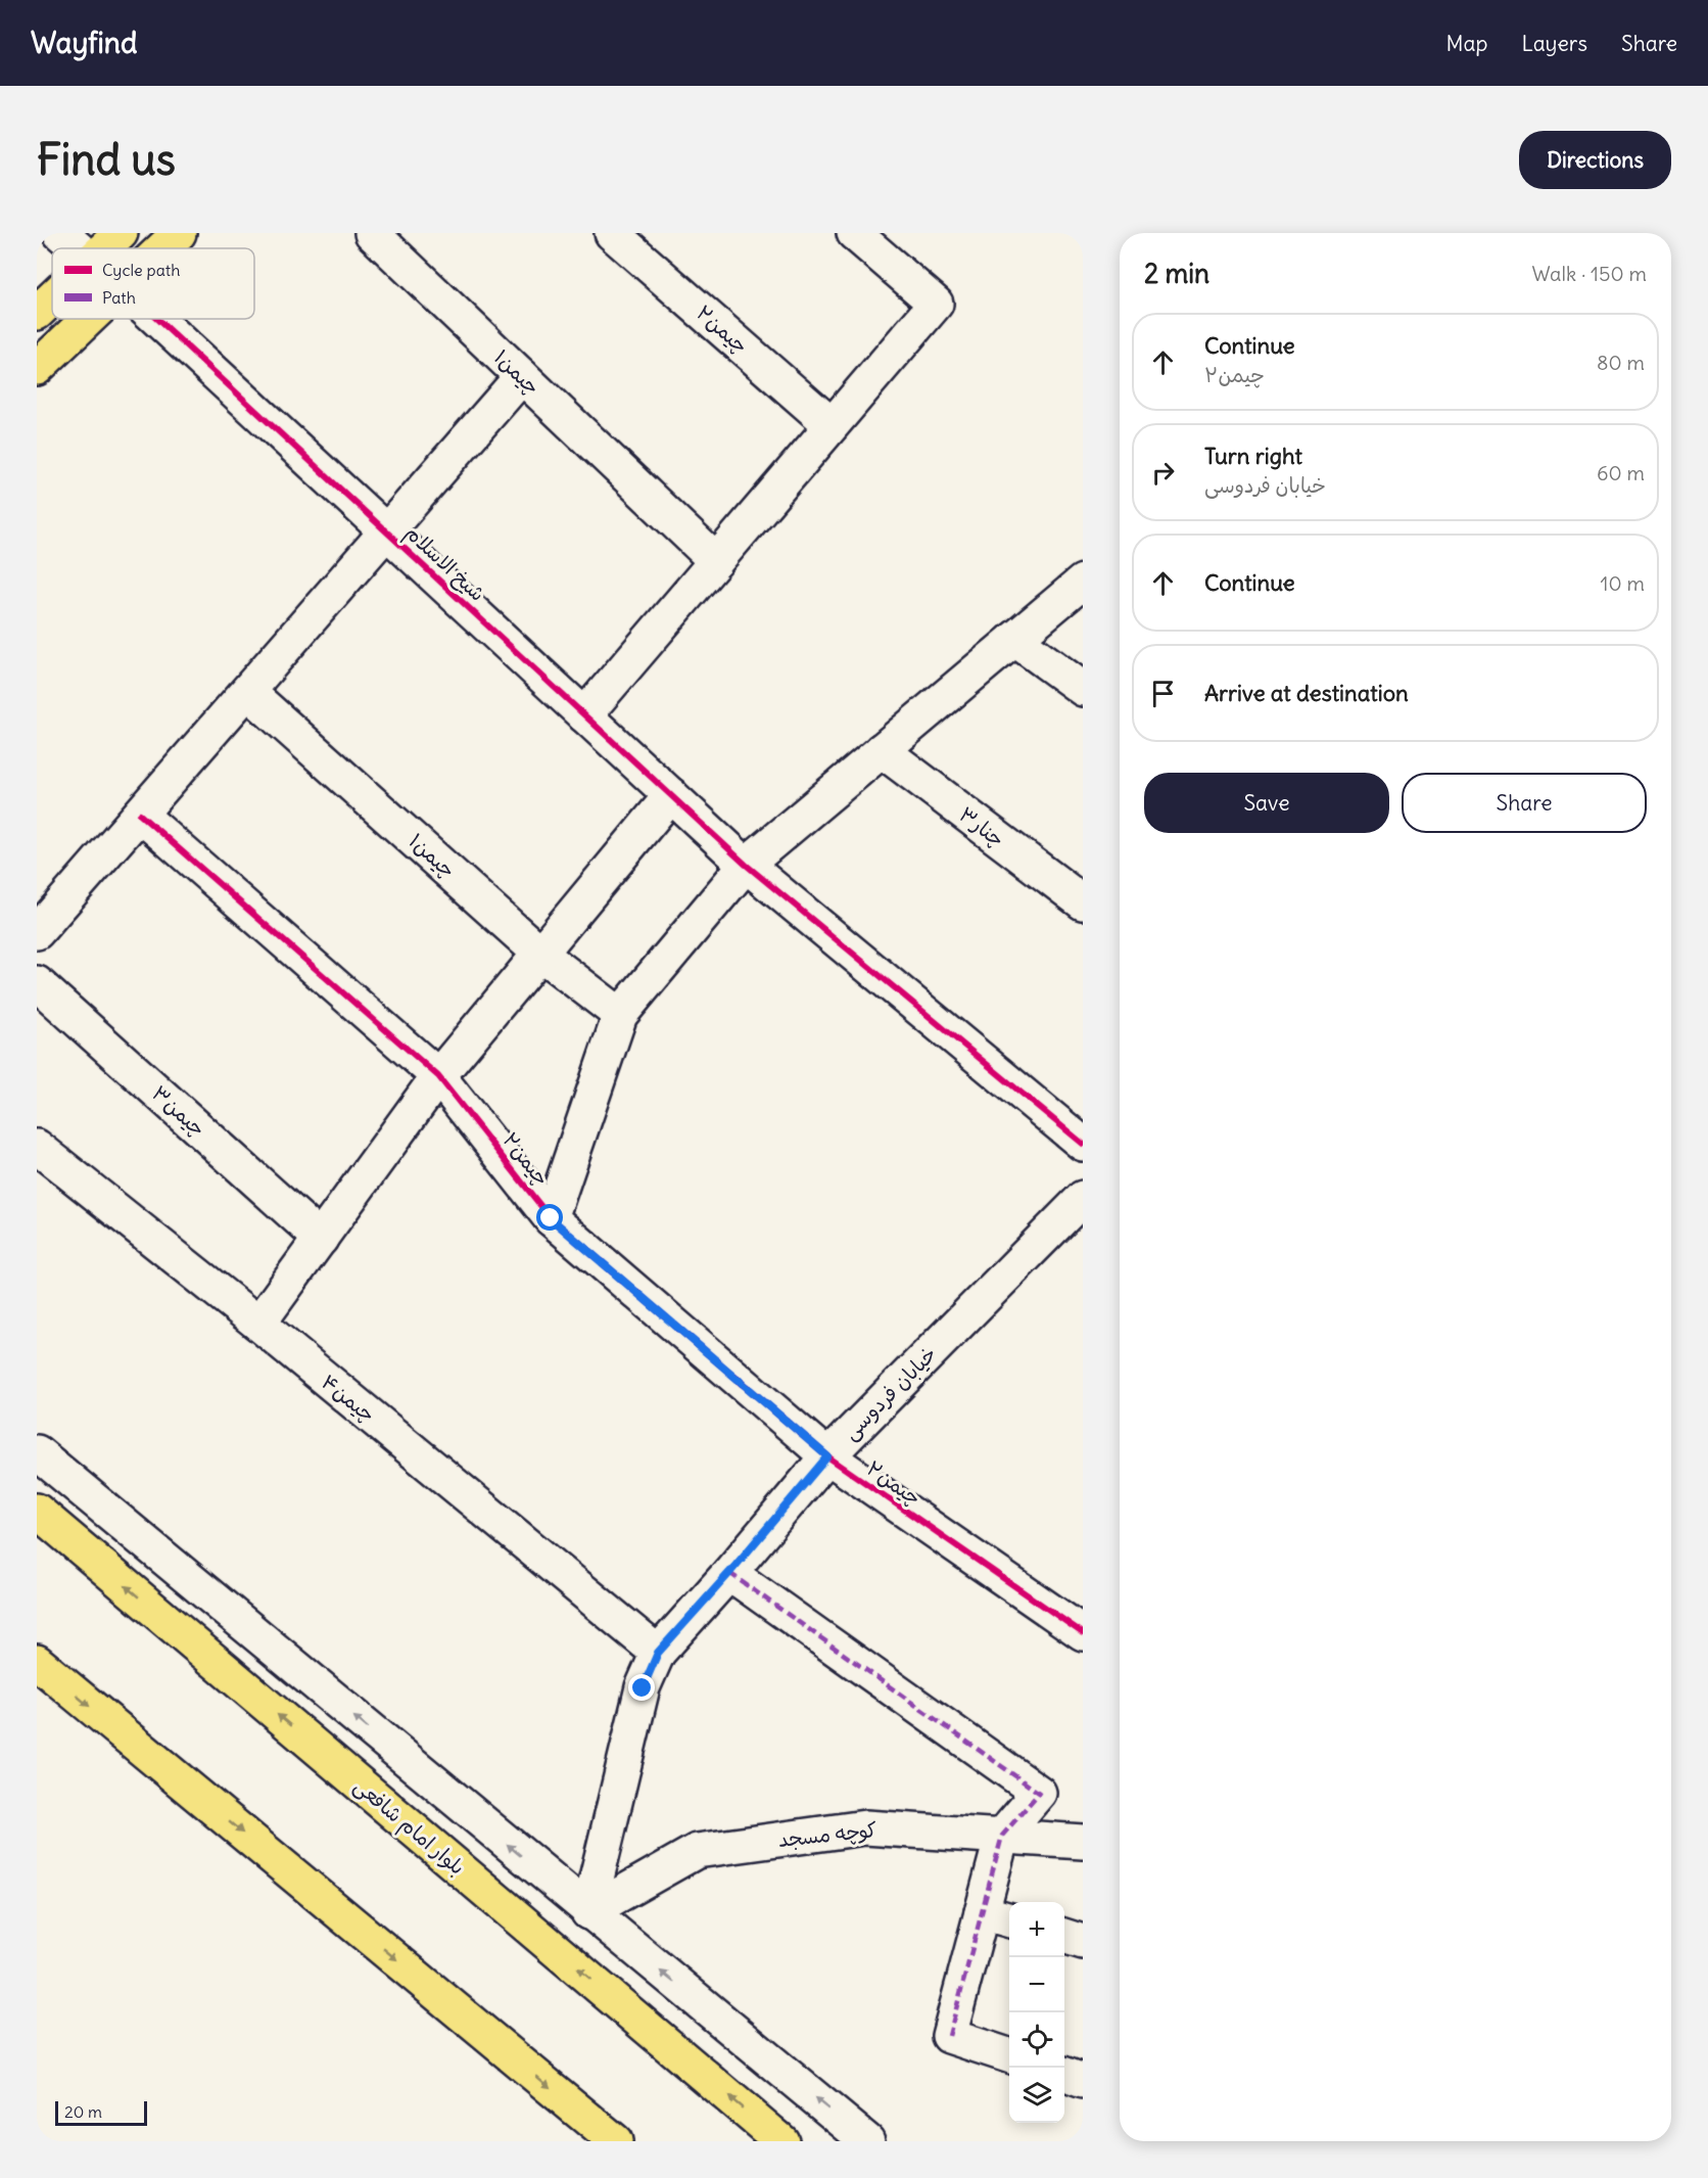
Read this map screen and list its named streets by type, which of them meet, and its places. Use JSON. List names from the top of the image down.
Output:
{
  "streets": {
    "main road": ["بلوار امام شافعی"],
    "street": [
      "چیمن۲",
      "چیمن۱",
      "شیخ الاسلام",
      "چنار۳",
      "چیمن۳",
      "خیابان فردوسی",
      "چیمن۴",
      "کوچه مسجد"
    ]
  },
  "crossings": [
    ["چیمن۲", "خیابان فردوسی"],
    ["خیابان فردوسی", "چیمن۴"],
    ["خیابان فردوسی", "کوچه مسجد"]
  ],
  "legend": ["Cycle path", "Path"],
  "scale_bar": "20 m",
  "page": {
    "header": "Wayfind",
    "nav": ["Map", "Layers", "Share"],
    "buttons": [
      "Directions",
      ["Save", "Share"]
    ],
    "title": "Find us",
    "heading": ["2 min", "Walk · 150 m"],
    "list": [
      ["Continue", "چیمن۲", "80 m"],
      ["Turn right", "خیابان فردوسی", "60 m"],
      ["Continue", "10 m"],
      "Arrive at destination"
    ],
    "map_buttons": ["+", "−"],
    "scale": "20 m"
  }
}
